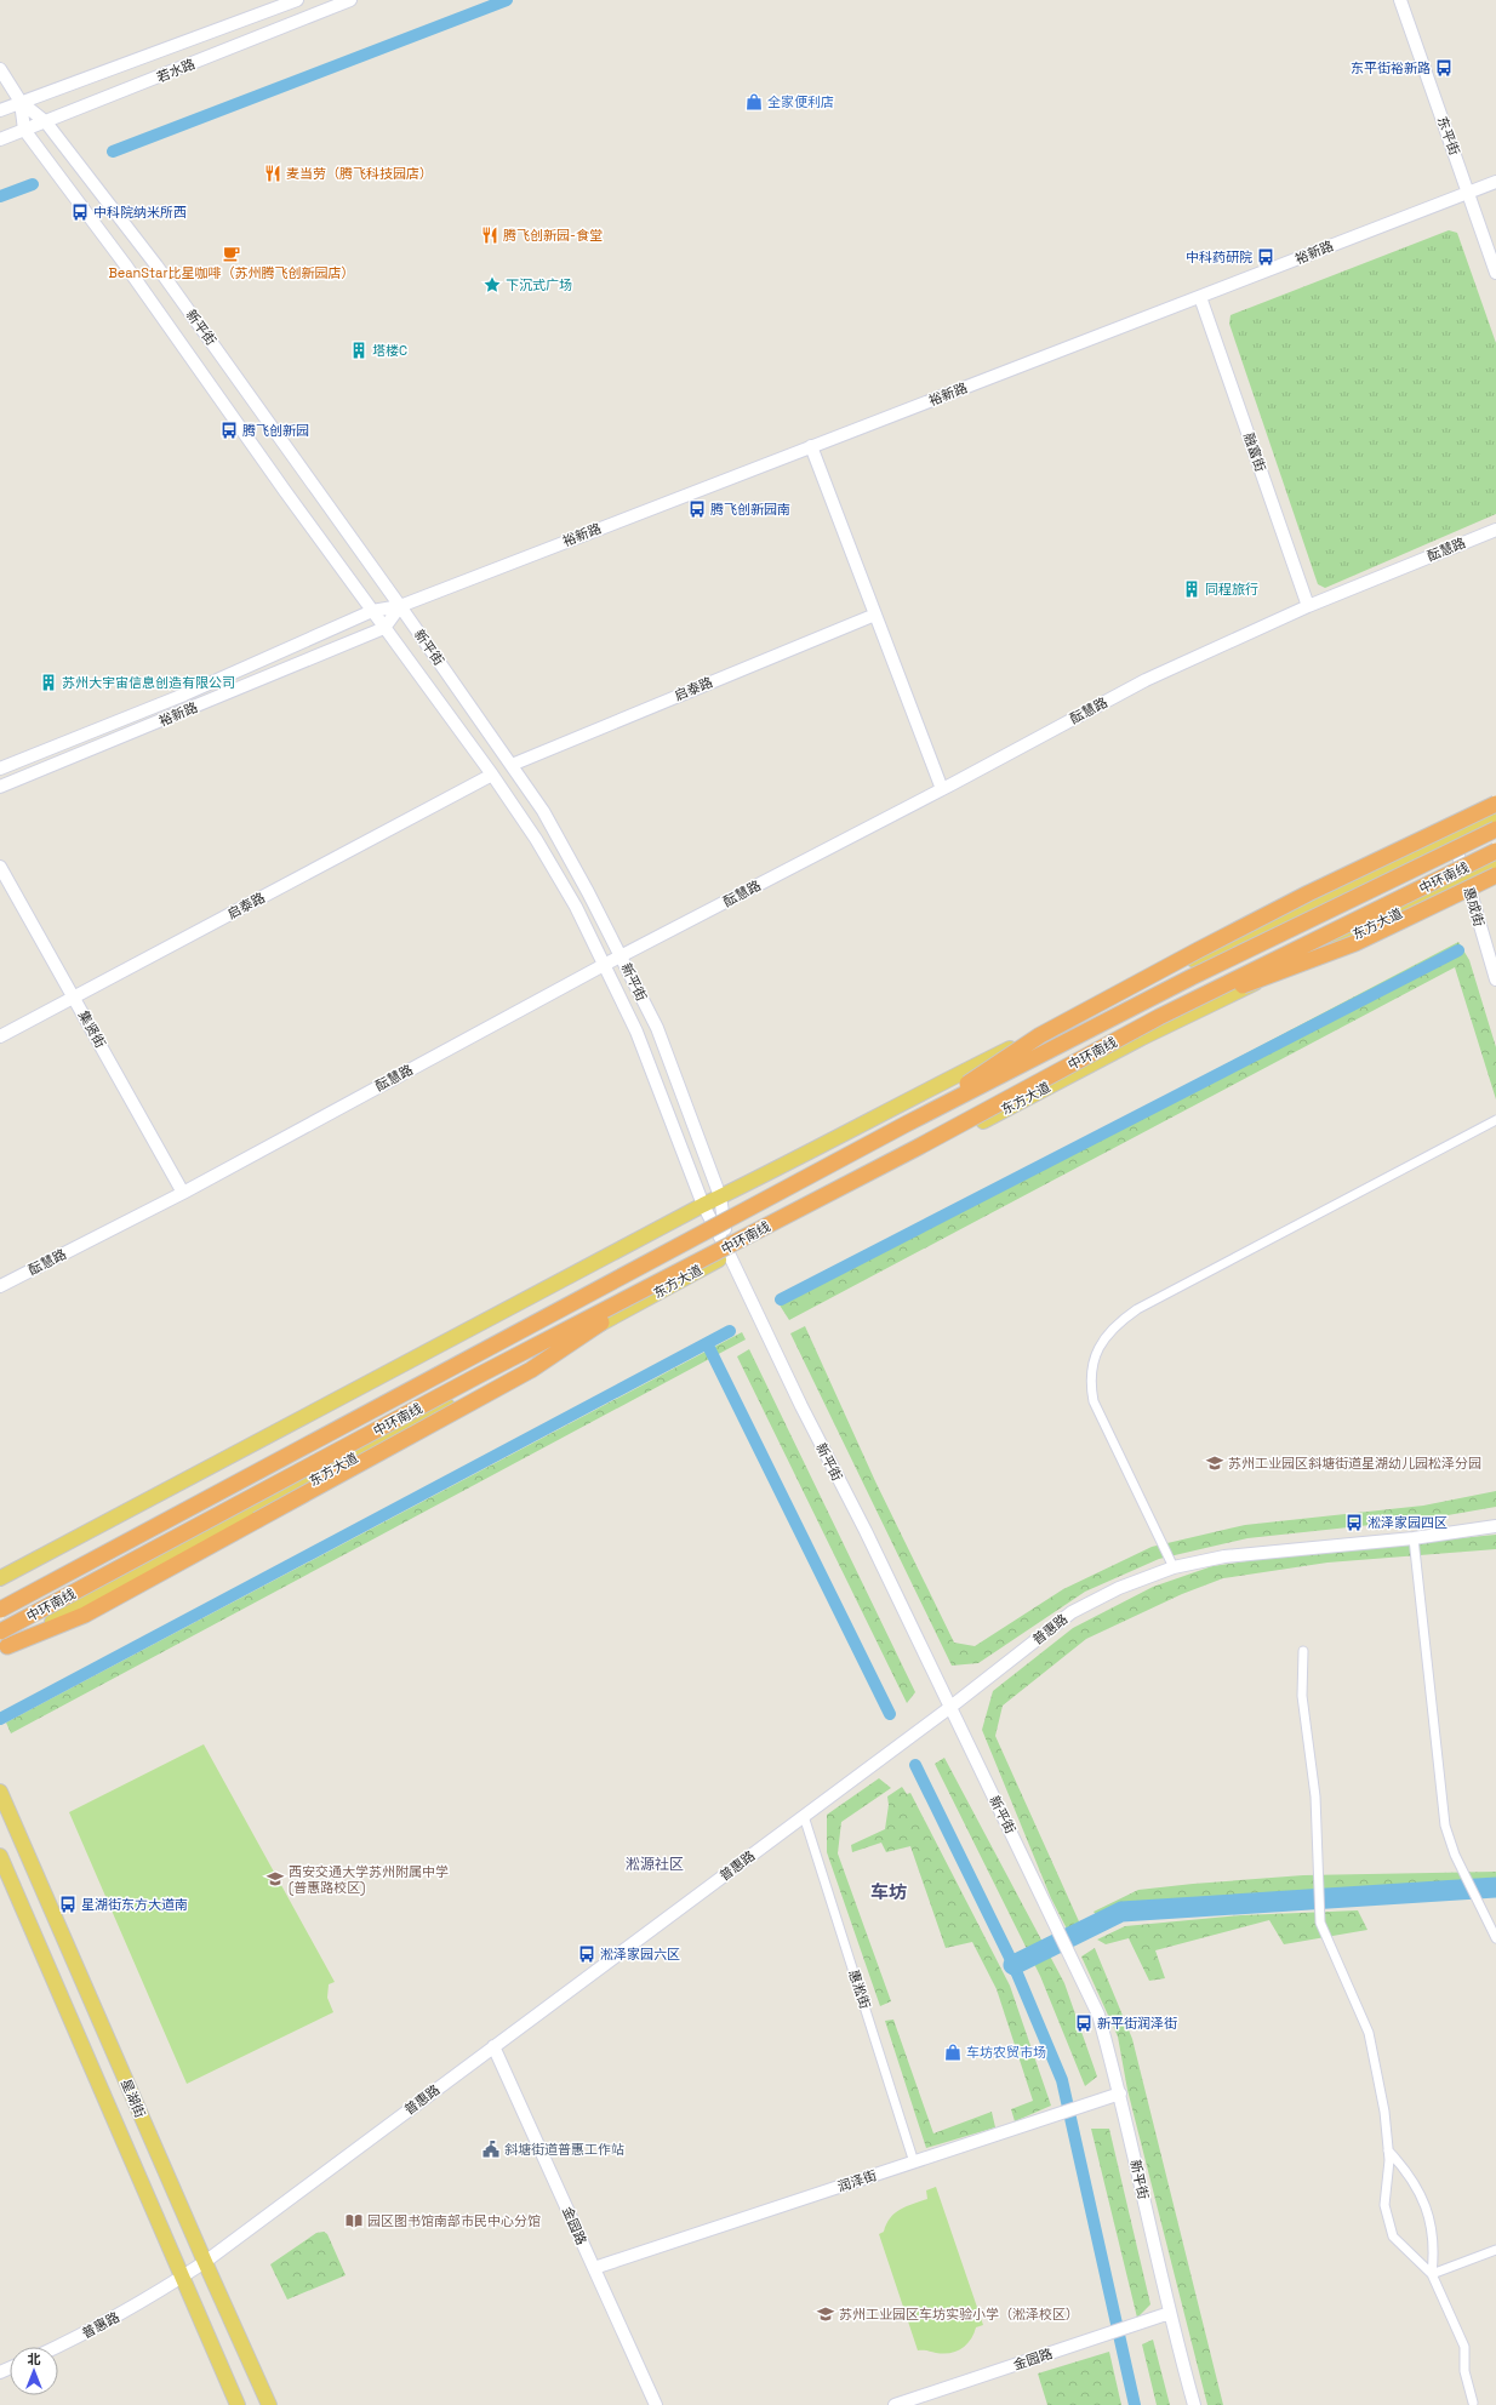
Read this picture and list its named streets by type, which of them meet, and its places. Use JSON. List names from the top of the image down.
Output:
{
  "streets": {
    "highway": ["中环南线"],
    "main road": ["东方大道", "星湖街"],
    "street": [
      "若水路",
      "东平街",
      "裕新路",
      "新平街",
      "融富街",
      "酝慧路",
      "启泰路",
      "惠成街",
      "集贤街",
      "普惠路",
      "惠淞街",
      "润泽街",
      "金园路"
    ]
  },
  "crossings": [
    ["若水路", "新平街"],
    ["东平街", "裕新路"],
    ["裕新路", "新平街"],
    ["裕新路", "融富街"],
    ["新平街", "酝慧路"],
    ["新平街", "启泰路"],
    ["新平街", "东方大道"],
    ["新平街", "普惠路"],
    ["新平街", "润泽街"],
    ["新平街", "金园路"],
    ["融富街", "酝慧路"],
    ["酝慧路", "集贤街"],
    ["启泰路", "集贤街"],
    ["中环南线", "东方大道"],
    ["惠成街", "东方大道"],
    ["普惠路", "惠淞街"],
    ["普惠路", "星湖街"],
    ["普惠路", "金园路"],
    ["惠淞街", "润泽街"],
    ["润泽街", "金园路"]
  ],
  "districts": ["淞源社区", "车坊"],
  "places": {
    "bus stop": [
      "东平街裕新路",
      "中科院纳米所西",
      "中科药研院",
      "腾飞创新园",
      "腾飞创新园南",
      "淞泽家园四区",
      "星湖街东方大道南",
      "淞泽家园六区",
      "新平街润泽街"
    ],
    "shop": ["全家便利店", "车坊农贸市场"],
    "restaurant": ["麦当劳（腾飞科技园店）", "腾飞创新园-食堂"],
    "cafe": ["BeanStar比星咖啡（苏州腾飞创新园店）"],
    "place": ["下沉式广场"],
    "building": ["塔楼C", "同程旅行", "苏州大宇宙信息创造有限公司"],
    "school or university": ["苏州工业园区斜塘街道星湖幼儿园松泽分园", "西安交通大学苏州附属中学 (普惠路校区)", "苏州工业园区车坊实验小学（淞泽校区）"],
    "public building": ["斜塘街道普惠工作站"],
    "library": ["园区图书馆南部市民中心分馆"]
  },
  "north": "top"
}
